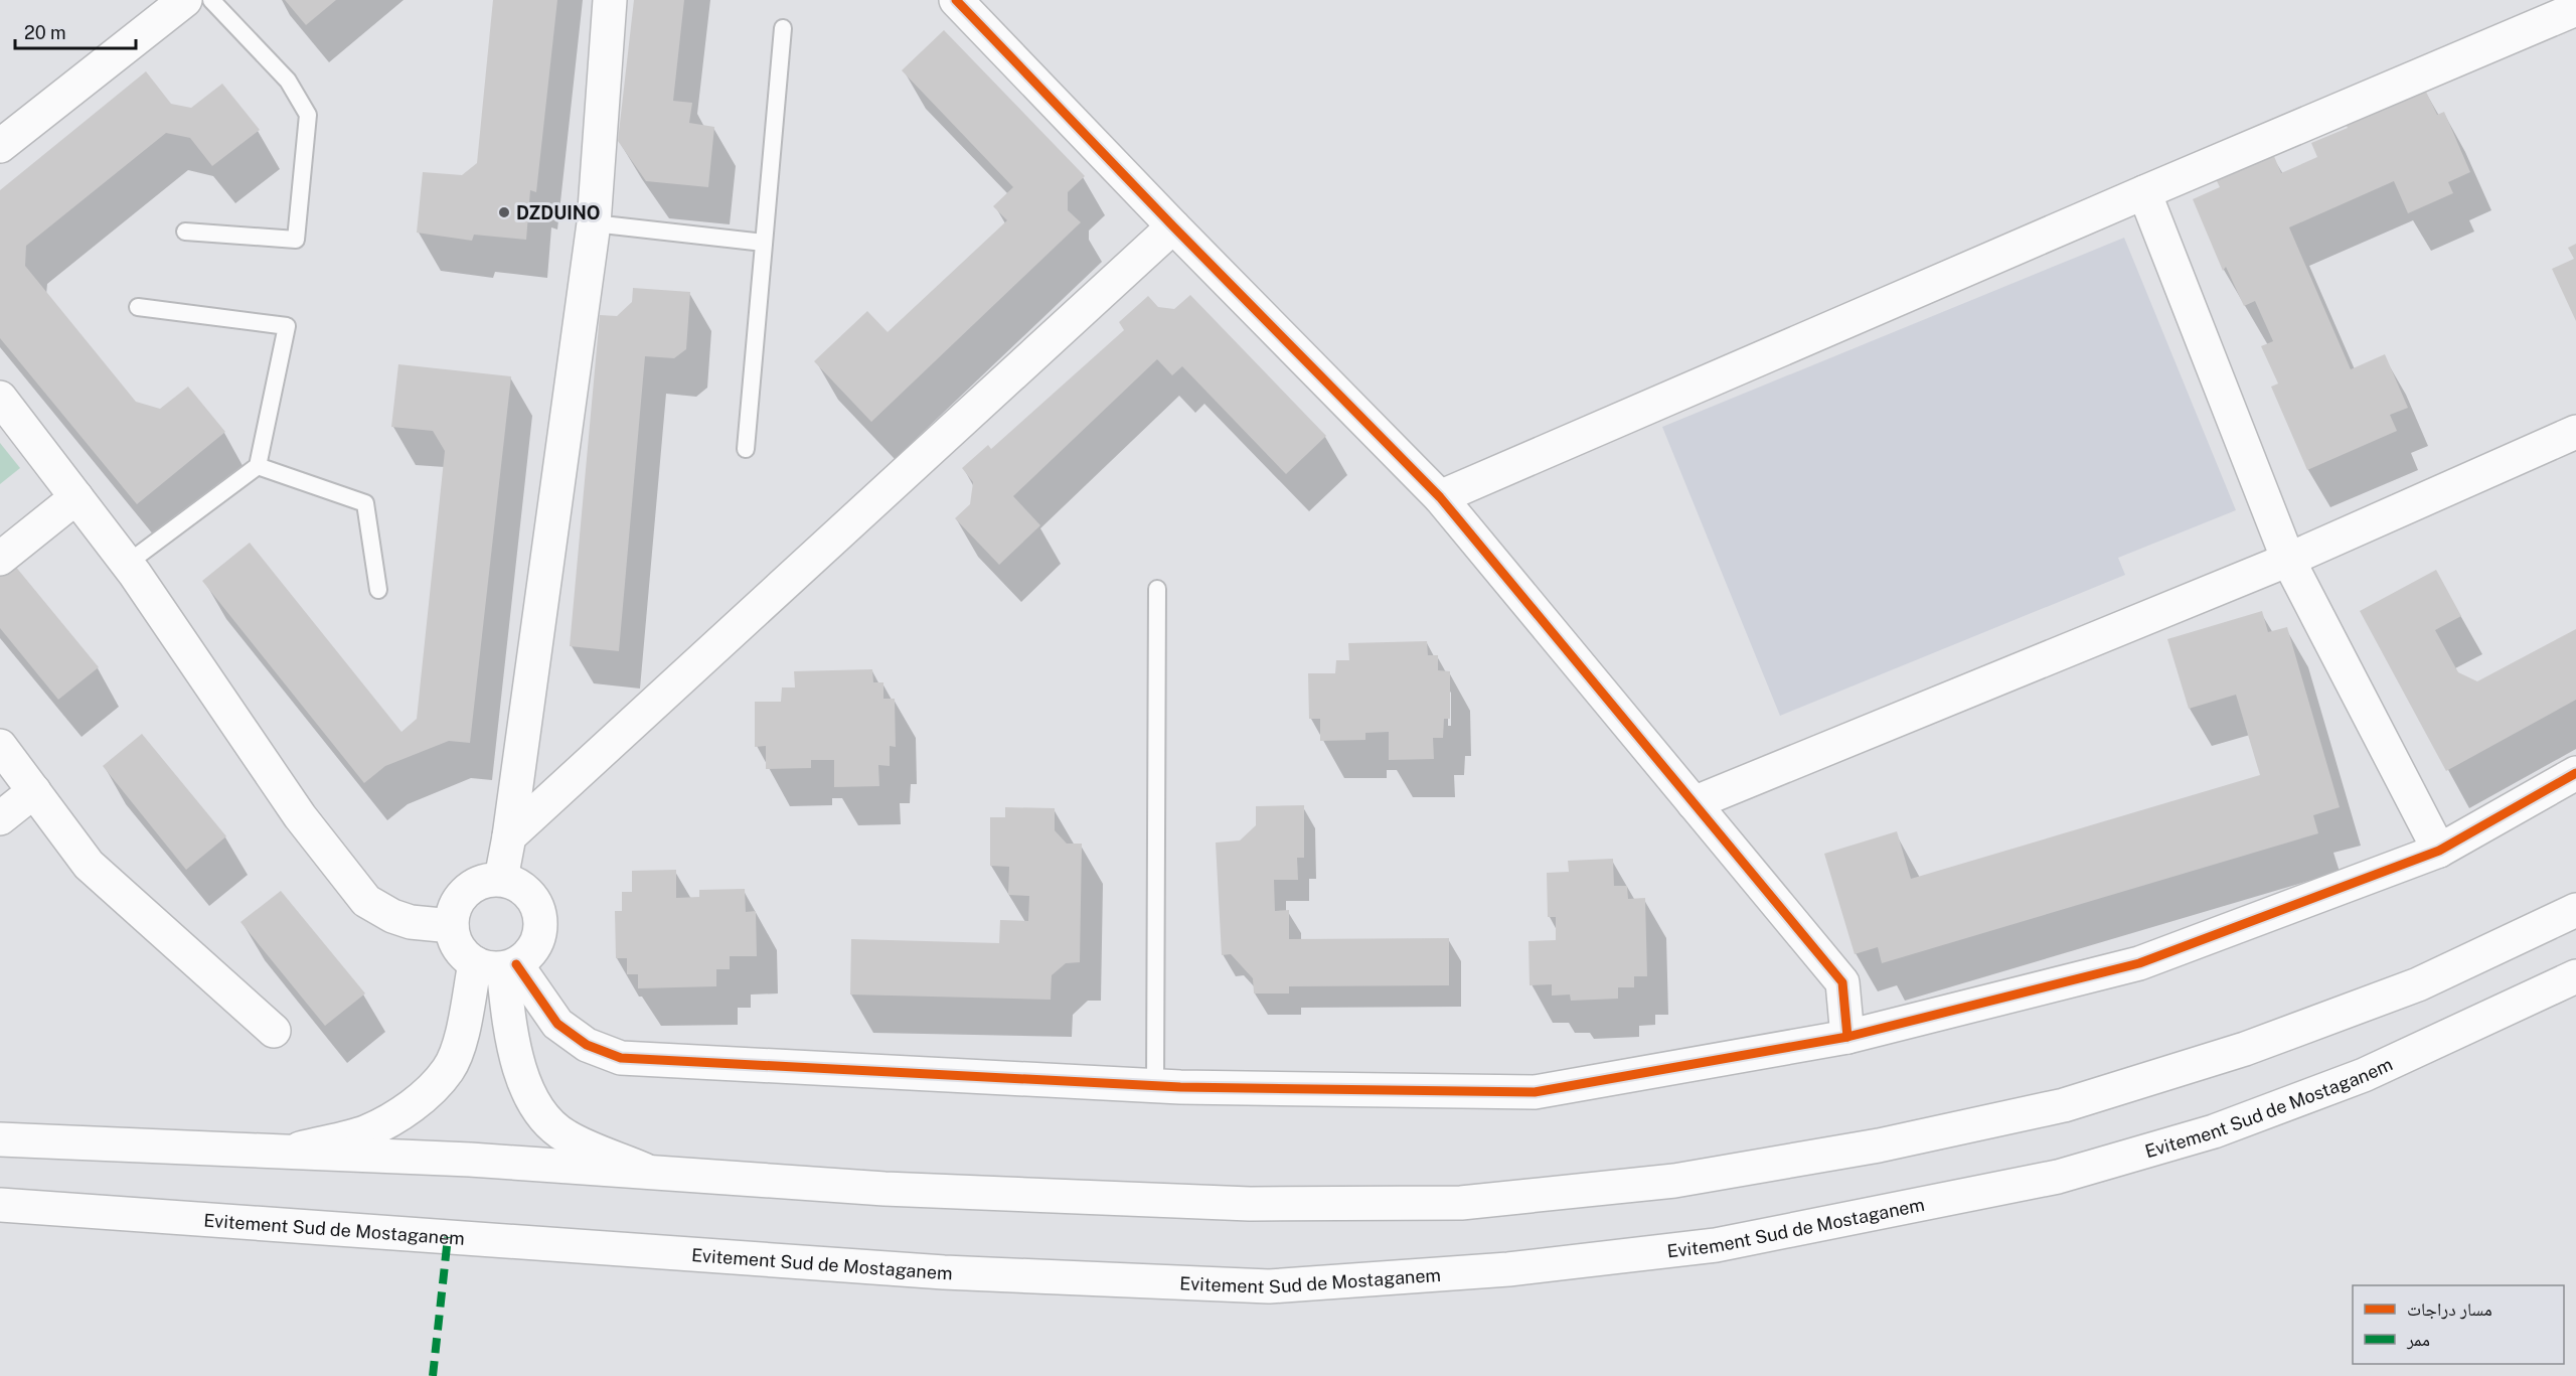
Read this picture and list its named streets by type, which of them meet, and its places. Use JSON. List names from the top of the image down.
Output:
{
  "streets": {
    "main road": ["Evitement Sud de Mostaganem"]
  },
  "places": ["DZDUINO"],
  "legend": ["مسار دراجات", "ممر"],
  "scale_bar": "20 m"
}
